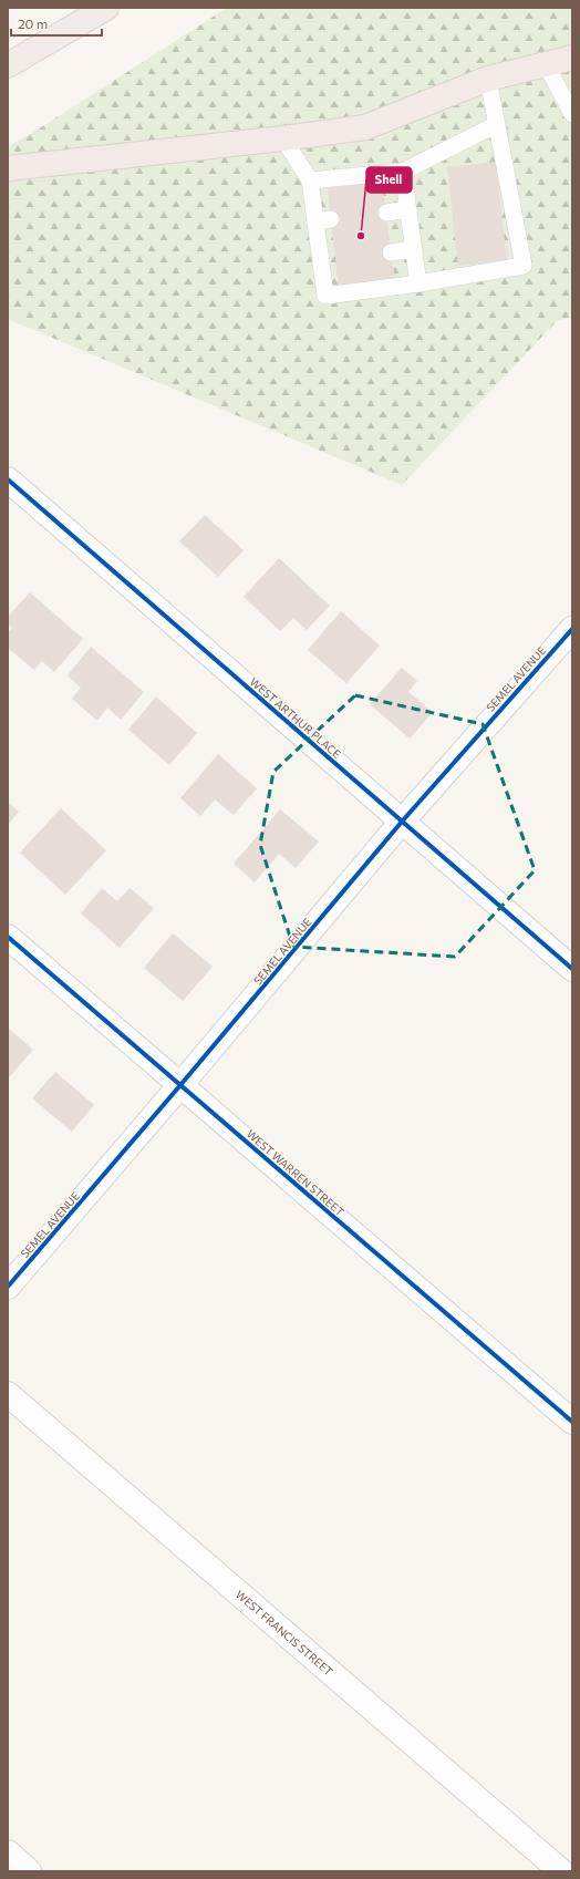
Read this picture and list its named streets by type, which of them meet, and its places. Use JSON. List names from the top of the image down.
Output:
{
  "streets": {
    "street": [
      "SEMEL AVENUE",
      "WEST ARTHUR PLACE",
      "WEST WARREN STREET",
      "WEST FRANCIS STREET"
    ]
  },
  "crossings": [
    ["SEMEL AVENUE", "WEST ARTHUR PLACE"],
    ["SEMEL AVENUE", "WEST WARREN STREET"]
  ],
  "places": ["Shell"],
  "scale_bar": "20 m"
}
